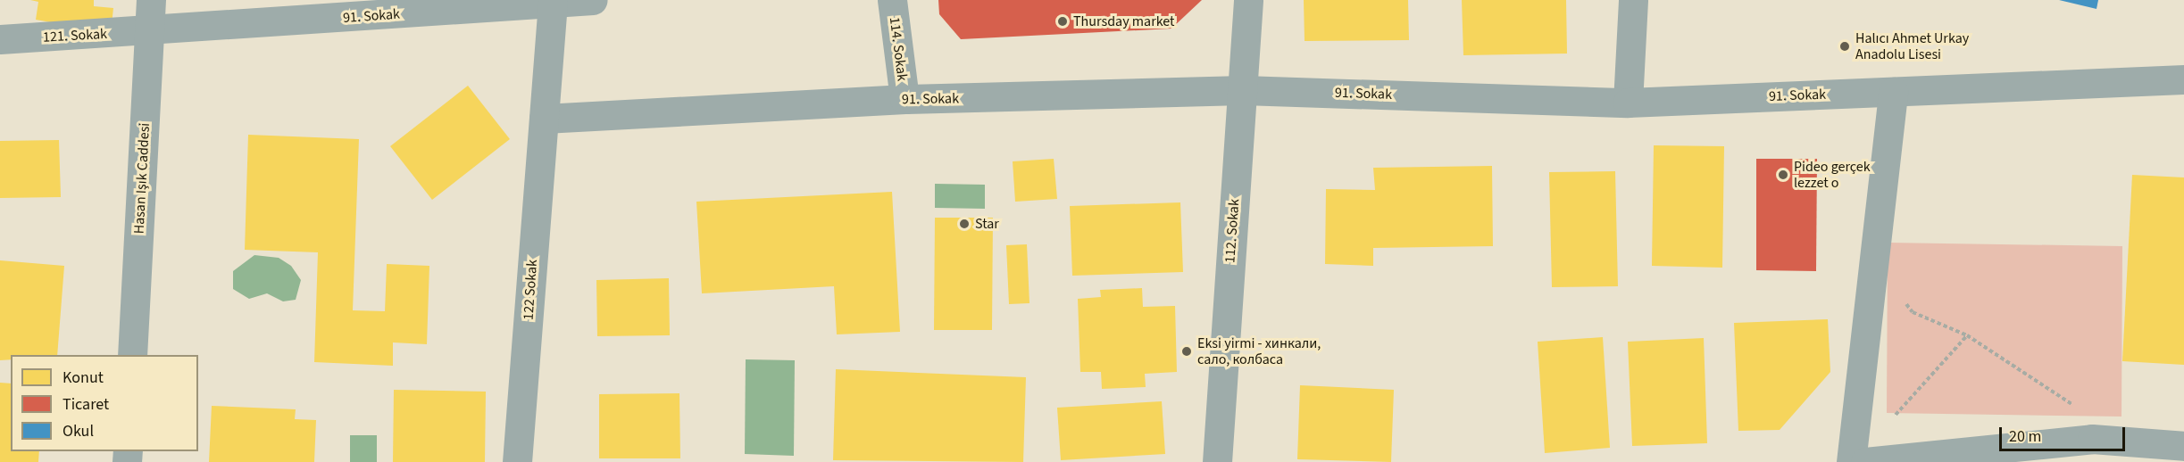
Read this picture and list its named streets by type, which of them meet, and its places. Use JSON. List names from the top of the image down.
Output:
{
  "streets": {
    "street": [
      "91. Sokak",
      "121. Sokak",
      "114. Sokak",
      "Hasan Işık Caddesi",
      "112. Sokak",
      "122 Sokak"
    ]
  },
  "crossings": [
    ["91. Sokak", "121. Sokak"],
    ["91. Sokak", "114. Sokak"],
    ["91. Sokak", "Hasan Işık Caddesi"],
    ["91. Sokak", "112. Sokak"],
    ["91. Sokak", "122 Sokak"],
    ["121. Sokak", "Hasan Işık Caddesi"]
  ],
  "places": [
    "Thursday market",
    "Halıcı Ahmet Urkay Anadolu Lisesi",
    "Pideo gerçek lezzet o",
    "Star",
    "Eksi yirmi - хинкали, сало, колбаса"
  ],
  "legend": ["Konut", "Ticaret", "Okul"],
  "scale_bar": "20 m"
}
